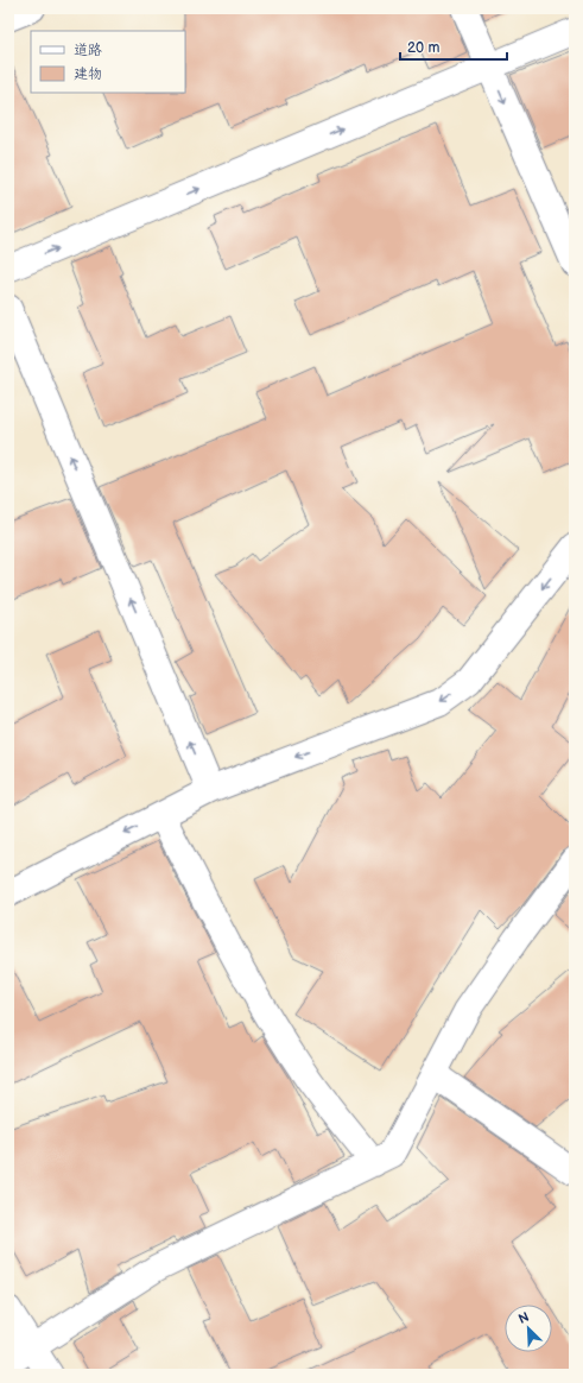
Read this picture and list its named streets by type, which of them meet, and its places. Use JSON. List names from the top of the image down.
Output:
{
  "legend": ["道路", "建物"],
  "scale_bar": "20 m",
  "north": "top left"
}
